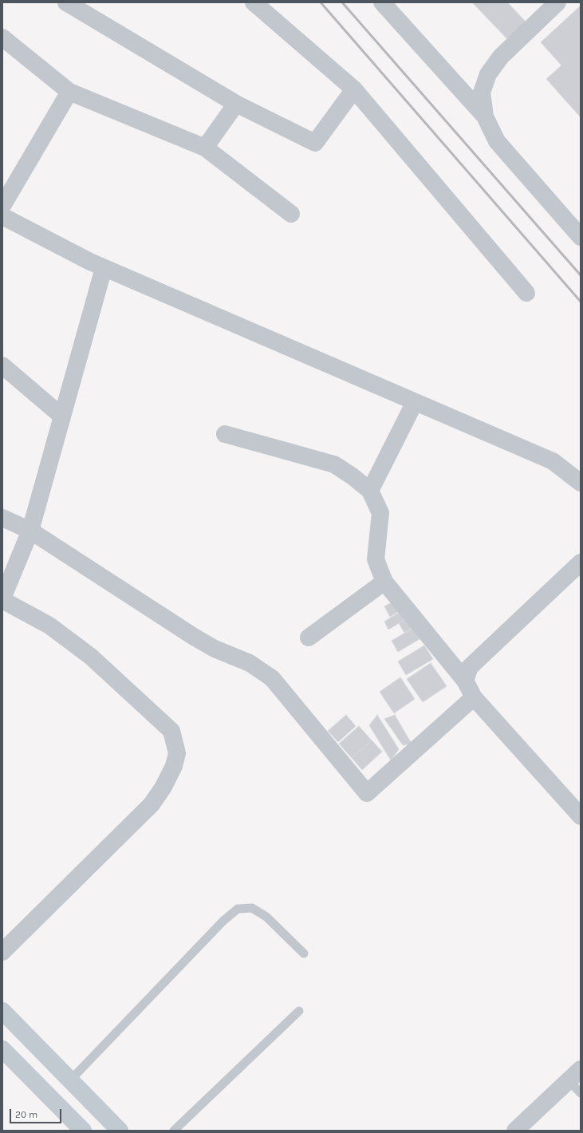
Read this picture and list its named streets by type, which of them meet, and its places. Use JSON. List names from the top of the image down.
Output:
{
  "scale_bar": "20 m"
}
